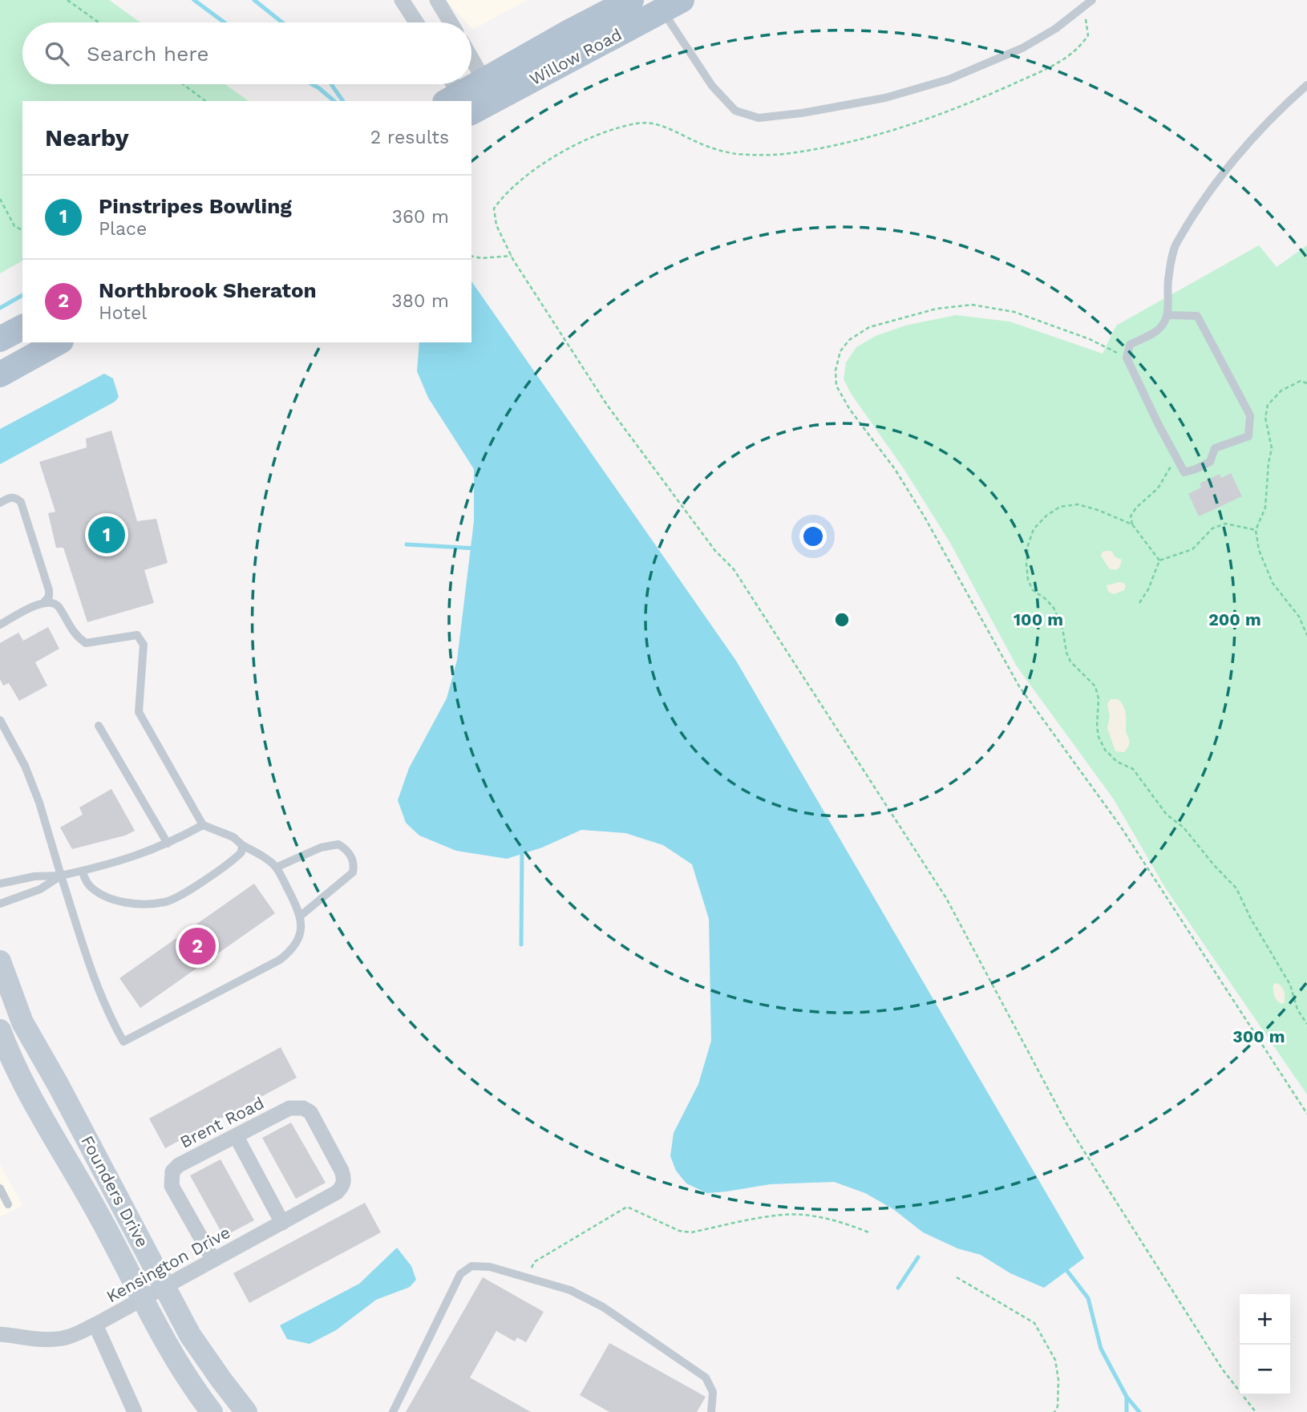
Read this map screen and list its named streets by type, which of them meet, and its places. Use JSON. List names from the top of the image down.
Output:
{
  "streets": {
    "main road": ["Willow Road", "Founders Drive"],
    "street": ["Brent Road", "Kensington Drive"]
  },
  "crossings": [
    ["Brent Road", "Kensington Drive"],
    ["Founders Drive", "Kensington Drive"]
  ],
  "page": {
    "search": "Search here",
    "heading": ["Nearby", "2 results"],
    "list": [
      {
        "mark": "1",
        "name": "Pinstripes Bowling",
        "note": "Place",
        "value": "360 m"
      },
      {
        "mark": "2",
        "name": "Northbrook Sheraton",
        "note": "Hotel",
        "value": "380 m"
      }
    ],
    "pins": ["1", "2"],
    "map_buttons": ["+", "−"]
  },
  "rings": ["100 m", "200 m", "300 m"]
}
